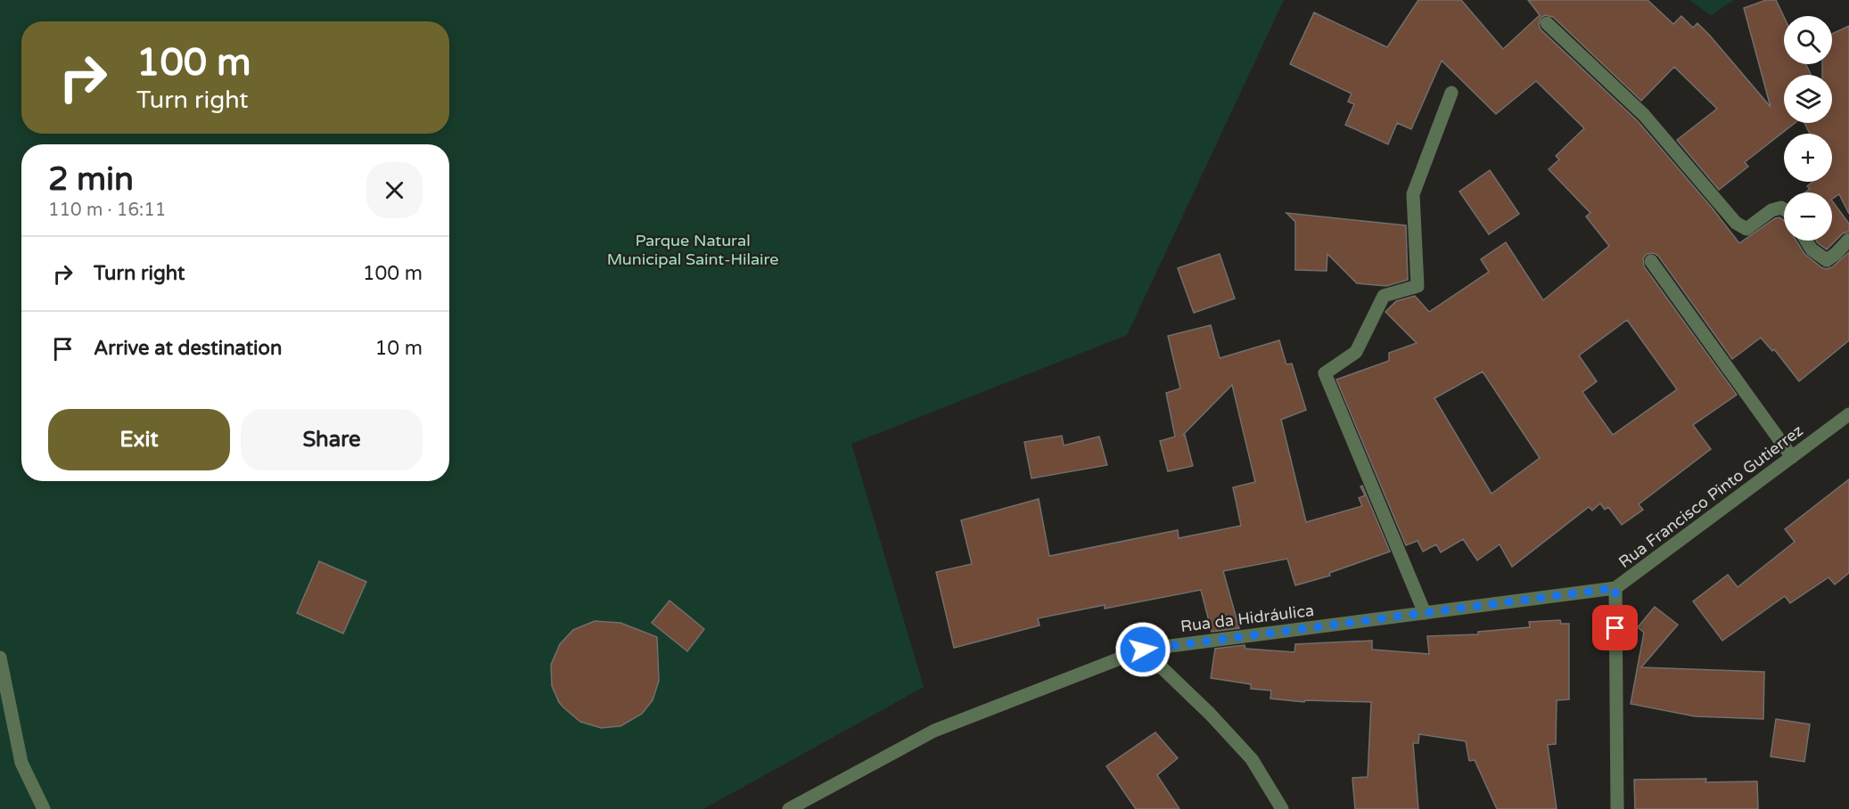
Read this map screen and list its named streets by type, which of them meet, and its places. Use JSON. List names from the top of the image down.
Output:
{
  "streets": {
    "street": ["Rua Francisco Pinto Gutierrez", "Rua da Hidráulica"]
  },
  "crossings": [
    ["Rua Francisco Pinto Gutierrez", "Rua da Hidráulica"]
  ],
  "parks": ["Parque Natural Municipal Saint-Hilaire"],
  "page": {
    "map_buttons": ["+", "−"],
    "turn": ["100 m", "Turn right"],
    "heading": ["2 min", "110 m · 16:11"],
    "list": [
      {
        "name": "Turn right",
        "value": "100 m"
      },
      {
        "name": "Arrive at destination",
        "value": "10 m"
      }
    ],
    "buttons": ["Exit", "Share"]
  }
}
